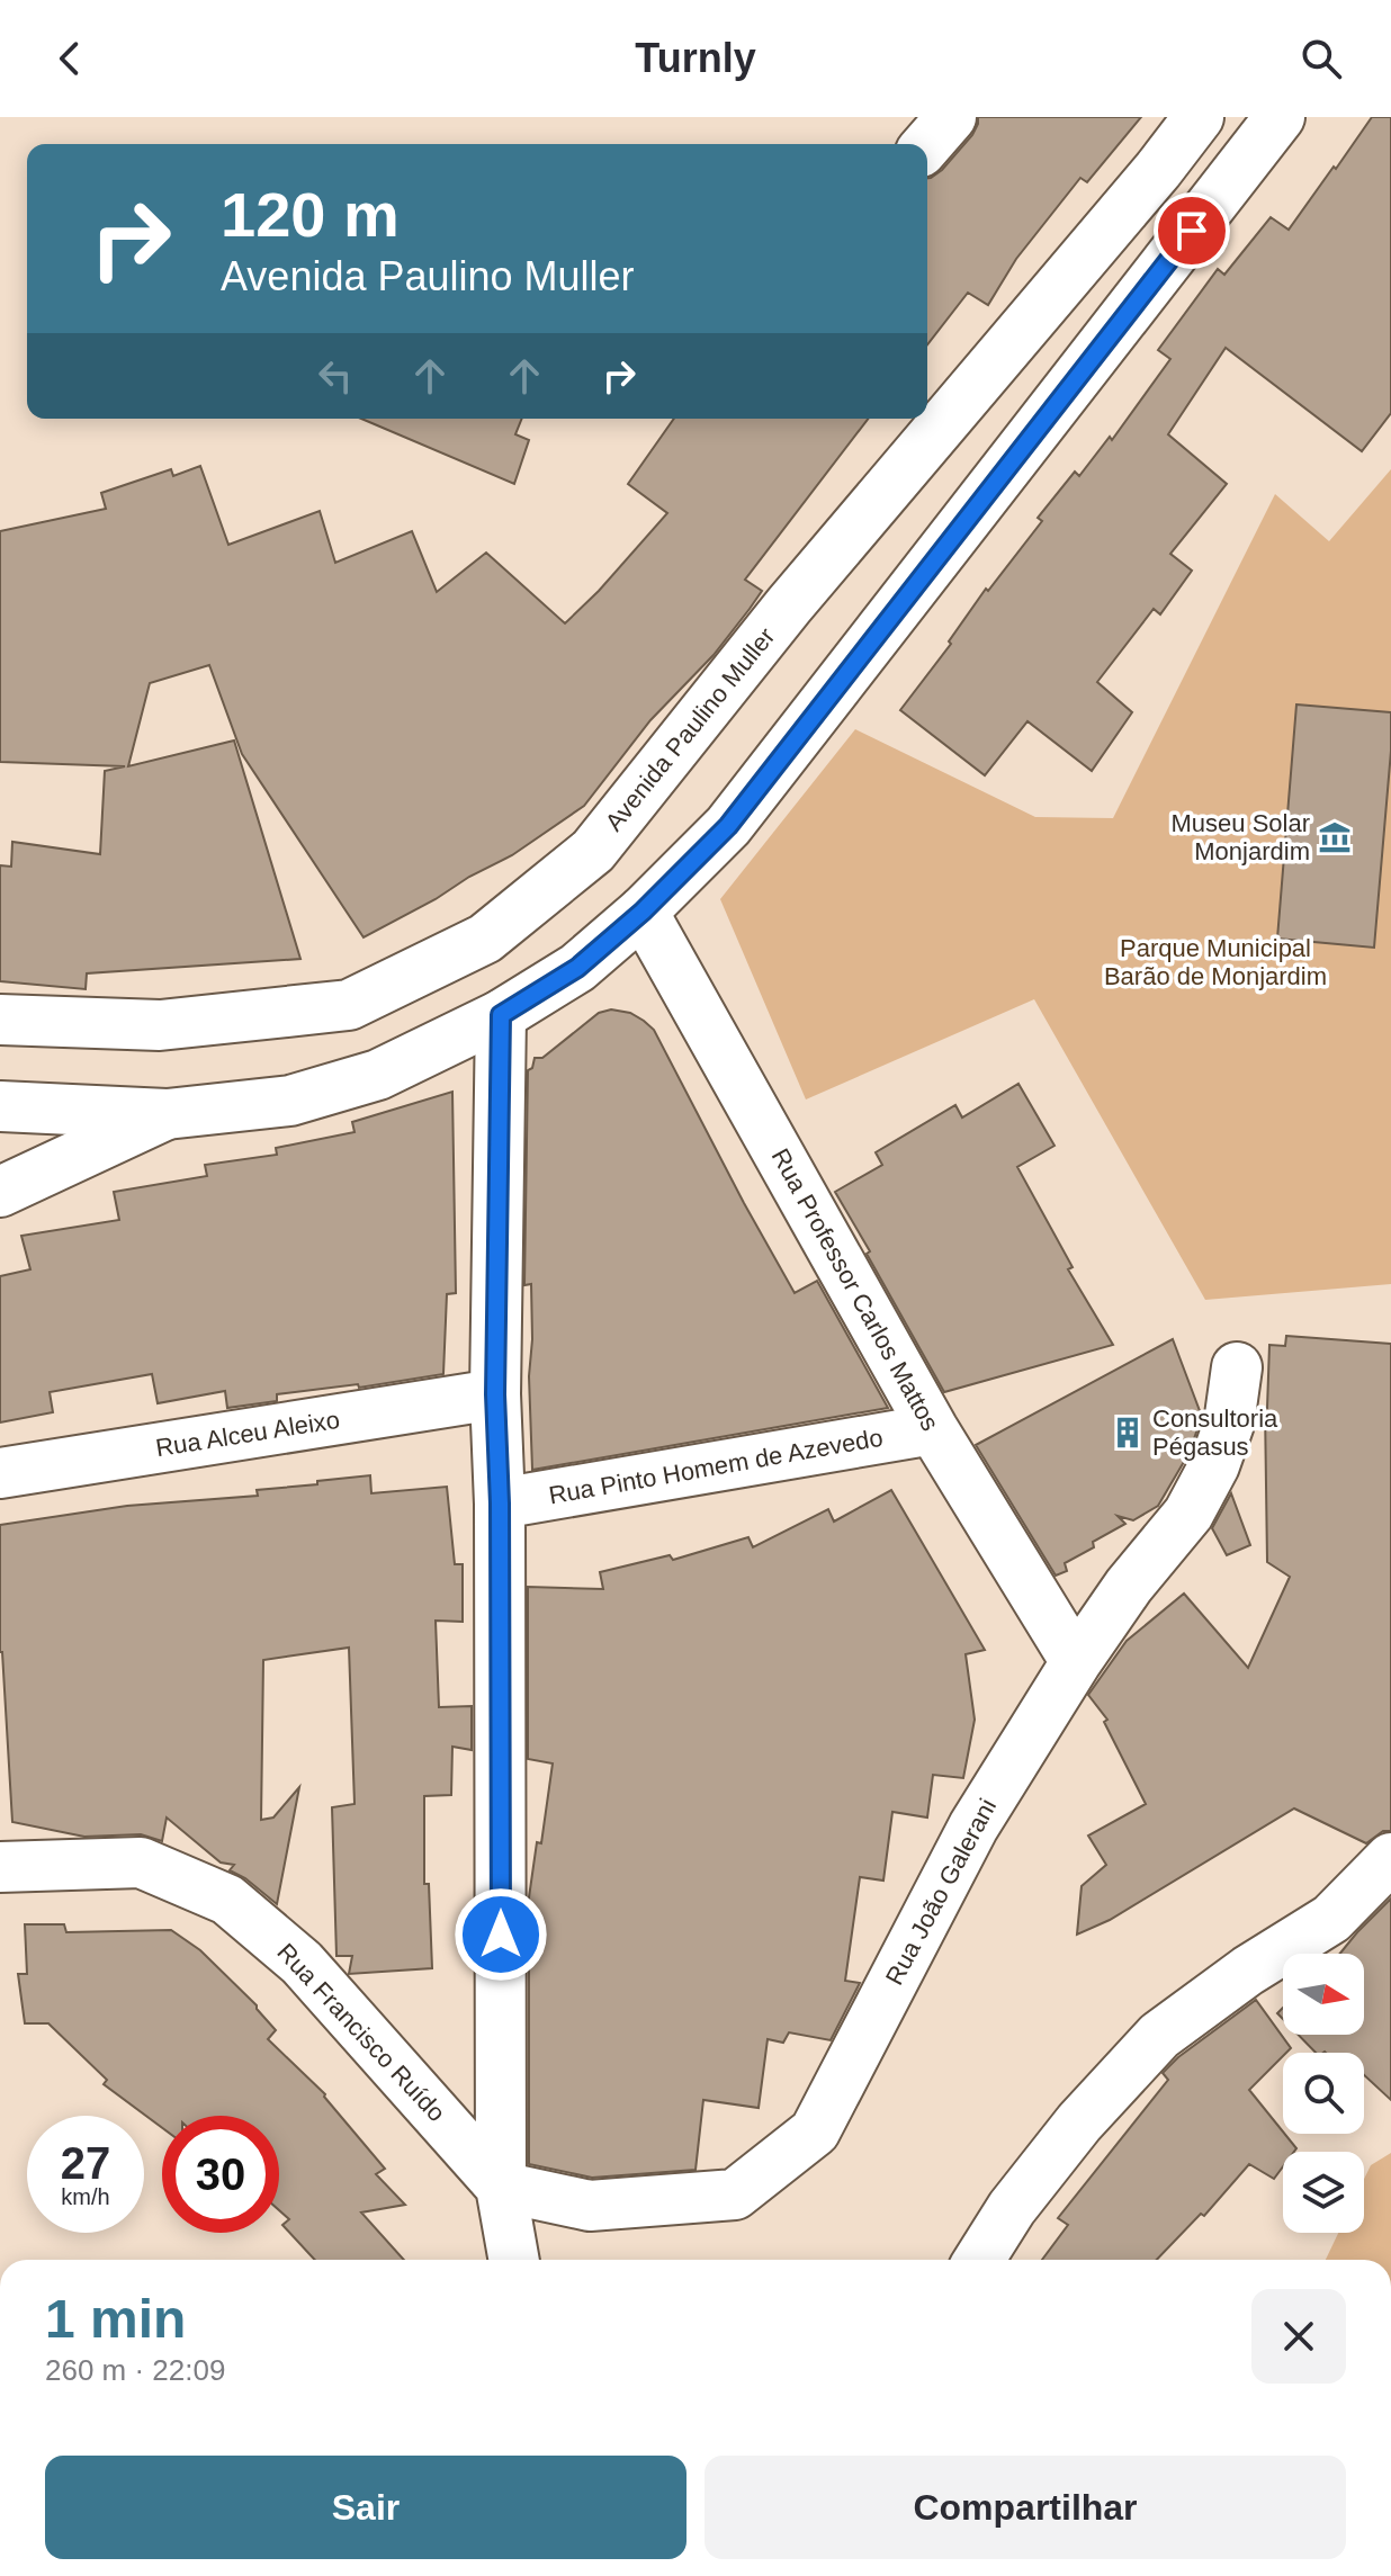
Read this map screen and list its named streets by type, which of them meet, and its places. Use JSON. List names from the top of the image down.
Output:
{
  "streets": {
    "street": [
      "Avenida Paulino Muller",
      "Rua Professor Carlos Mattos",
      "Rua Alceu Aleixo",
      "Rua Pinto Homem de Azevedo",
      "Rua João Galerani",
      "Rua Francisco Ruído"
    ]
  },
  "crossings": [
    ["Rua Professor Carlos Mattos", "Rua Pinto Homem de Azevedo"],
    ["Rua Professor Carlos Mattos", "Rua João Galerani"],
    ["Rua João Galerani", "Rua Francisco Ruído"]
  ],
  "parks": ["Parque Municipal Barão de Monjardim"],
  "places": {
    "museum": ["Museu Solar Monjardim"],
    "building": ["Consultoria Pégasus"]
  },
  "north": "right",
  "page": {
    "header": "Turnly",
    "turn": ["120 m", "Avenida Paulino Muller"],
    "speed": "27 km/h",
    "limit": "30",
    "heading": ["1 min", "260 m · 22:09"],
    "buttons": ["Sair", "Compartilhar"]
  }
}
